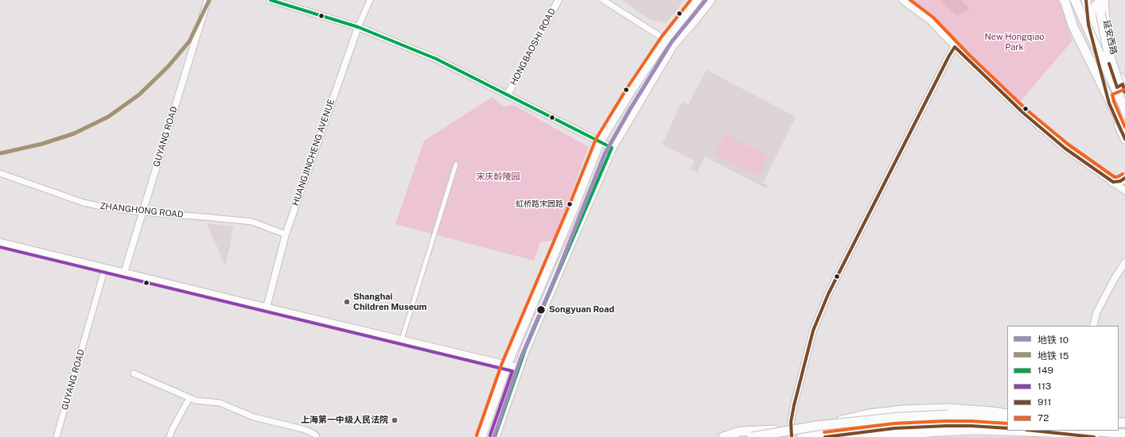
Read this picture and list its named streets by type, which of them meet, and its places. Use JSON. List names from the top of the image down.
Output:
{
  "streets": {
    "main road": ["延安西路"],
    "street": [
      "HONGBAOSHI ROAD",
      "GUYANG ROAD",
      "HUANGJINCHENG AVENUE",
      "ZHANGHONG ROAD"
    ]
  },
  "crossings": [
    ["GUYANG ROAD", "ZHANGHONG ROAD"],
    ["HUANGJINCHENG AVENUE", "ZHANGHONG ROAD"]
  ],
  "parks": ["New Hongqiao Park", "宋庆龄陵园"],
  "places": [
    "虹桥路宋园路",
    "Shanghai Children Museum",
    "Songyuan Road",
    "上海第一中级人民法院"
  ],
  "lines": [
    "metro line 10",
    "metro line 15",
    "transit line 149",
    "transit line 911",
    "transit line 72",
    "transit line 113"
  ],
  "legend": [
    "地铁 10",
    "地铁 15",
    "149",
    "113",
    "911",
    "72"
  ]
}
